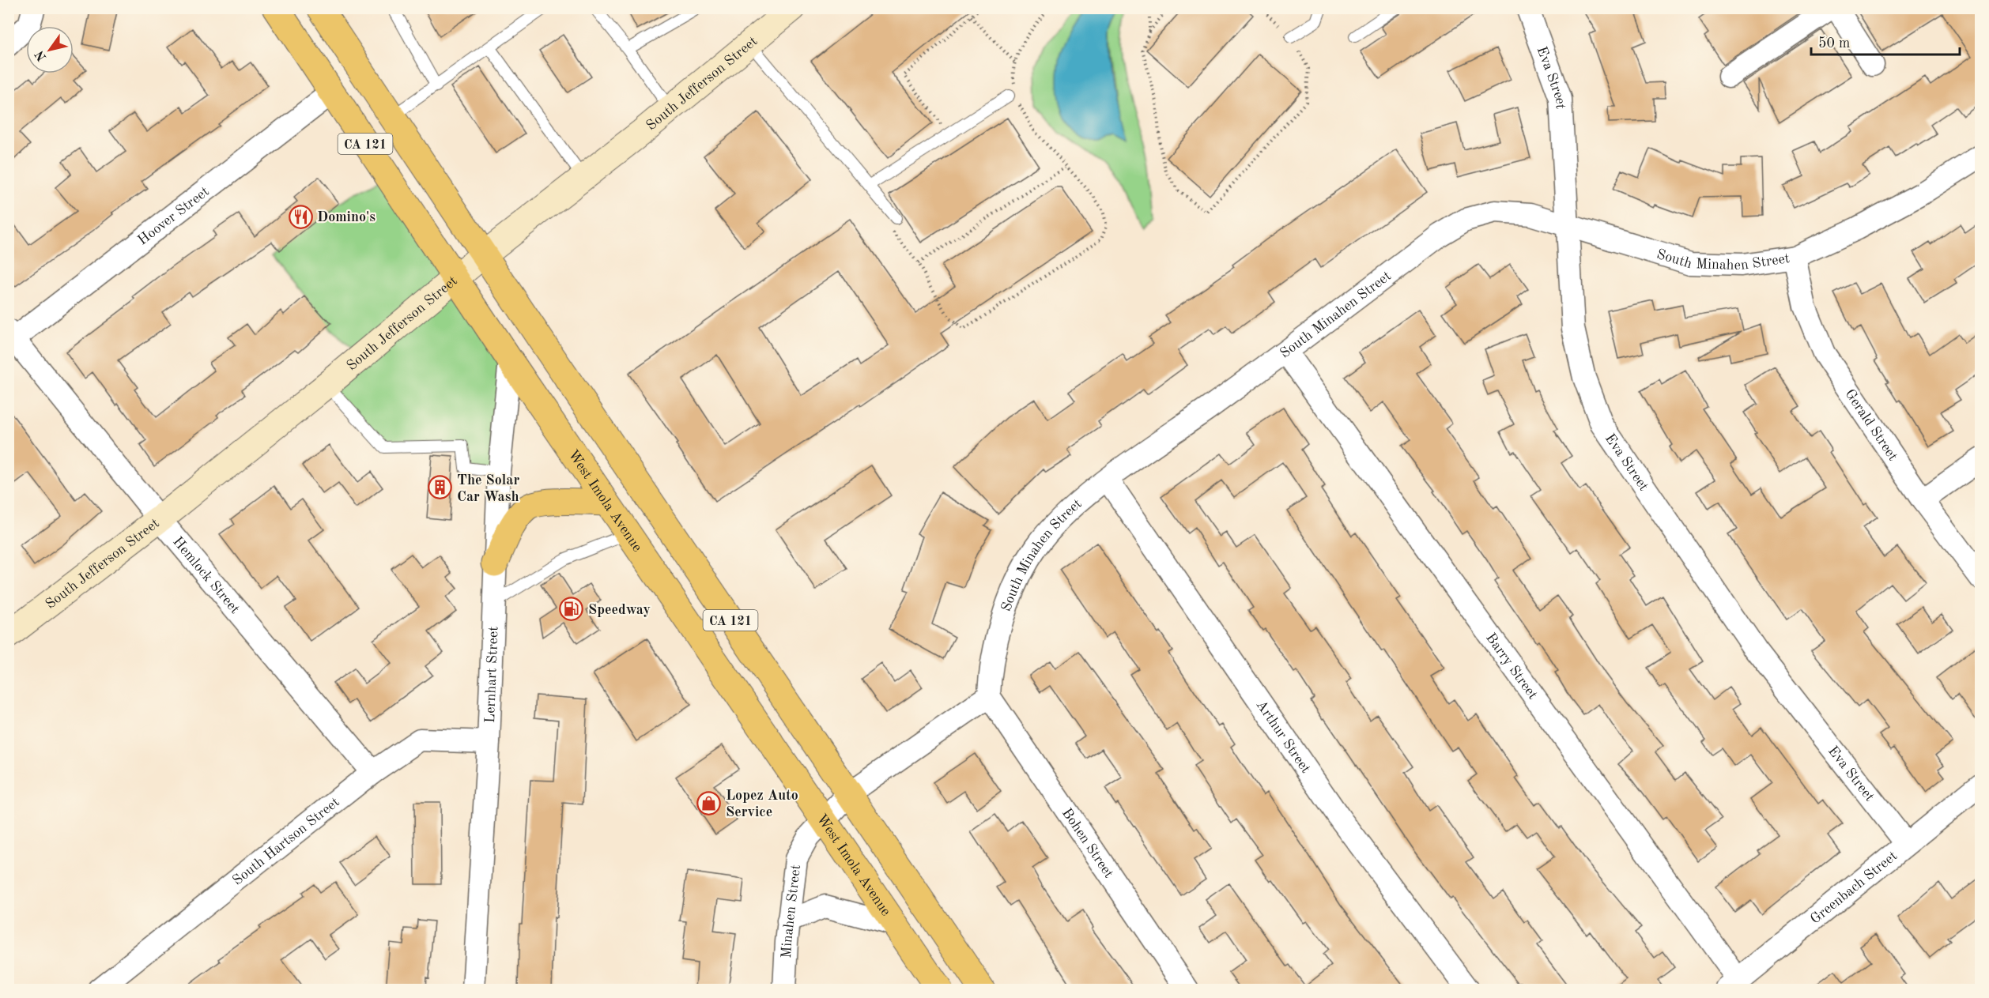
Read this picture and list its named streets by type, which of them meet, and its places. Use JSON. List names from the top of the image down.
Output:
{
  "streets": {
    "main road": ["CA 121", "West Imola Avenue"],
    "street": [
      "Eva Street",
      "South Jefferson Street",
      "Hoover Street",
      "South Minahen Street",
      "Gerald Street",
      "Hemlock Street",
      "Barry Street",
      "Lernhart Street",
      "Arthur Street",
      "South Hartson Street",
      "Bohen Street",
      "Greenbach Street",
      "Minahen Street"
    ]
  },
  "crossings": [
    ["Eva Street", "South Minahen Street"],
    ["Eva Street", "Greenbach Street"],
    ["South Jefferson Street", "CA 121"],
    ["South Jefferson Street", "West Imola Avenue"],
    ["South Jefferson Street", "Hemlock Street"],
    ["CA 121", "Minahen Street"],
    ["Hoover Street", "West Imola Avenue"],
    ["Hoover Street", "Hemlock Street"],
    ["South Minahen Street", "Gerald Street"],
    ["South Minahen Street", "Barry Street"],
    ["South Minahen Street", "Arthur Street"],
    ["South Minahen Street", "Bohen Street"],
    ["West Imola Avenue", "Lernhart Street"],
    ["West Imola Avenue", "Minahen Street"],
    ["Hemlock Street", "South Hartson Street"],
    ["Barry Street", "Greenbach Street"],
    ["Lernhart Street", "South Hartson Street"]
  ],
  "places": {
    "restaurant": ["Domino's"],
    "building": ["The Solar Car Wash"],
    "fuel station": ["Speedway"],
    "shop": ["Lopez Auto Service"]
  },
  "scale_bar": "50 m",
  "north": "bottom left"
}
